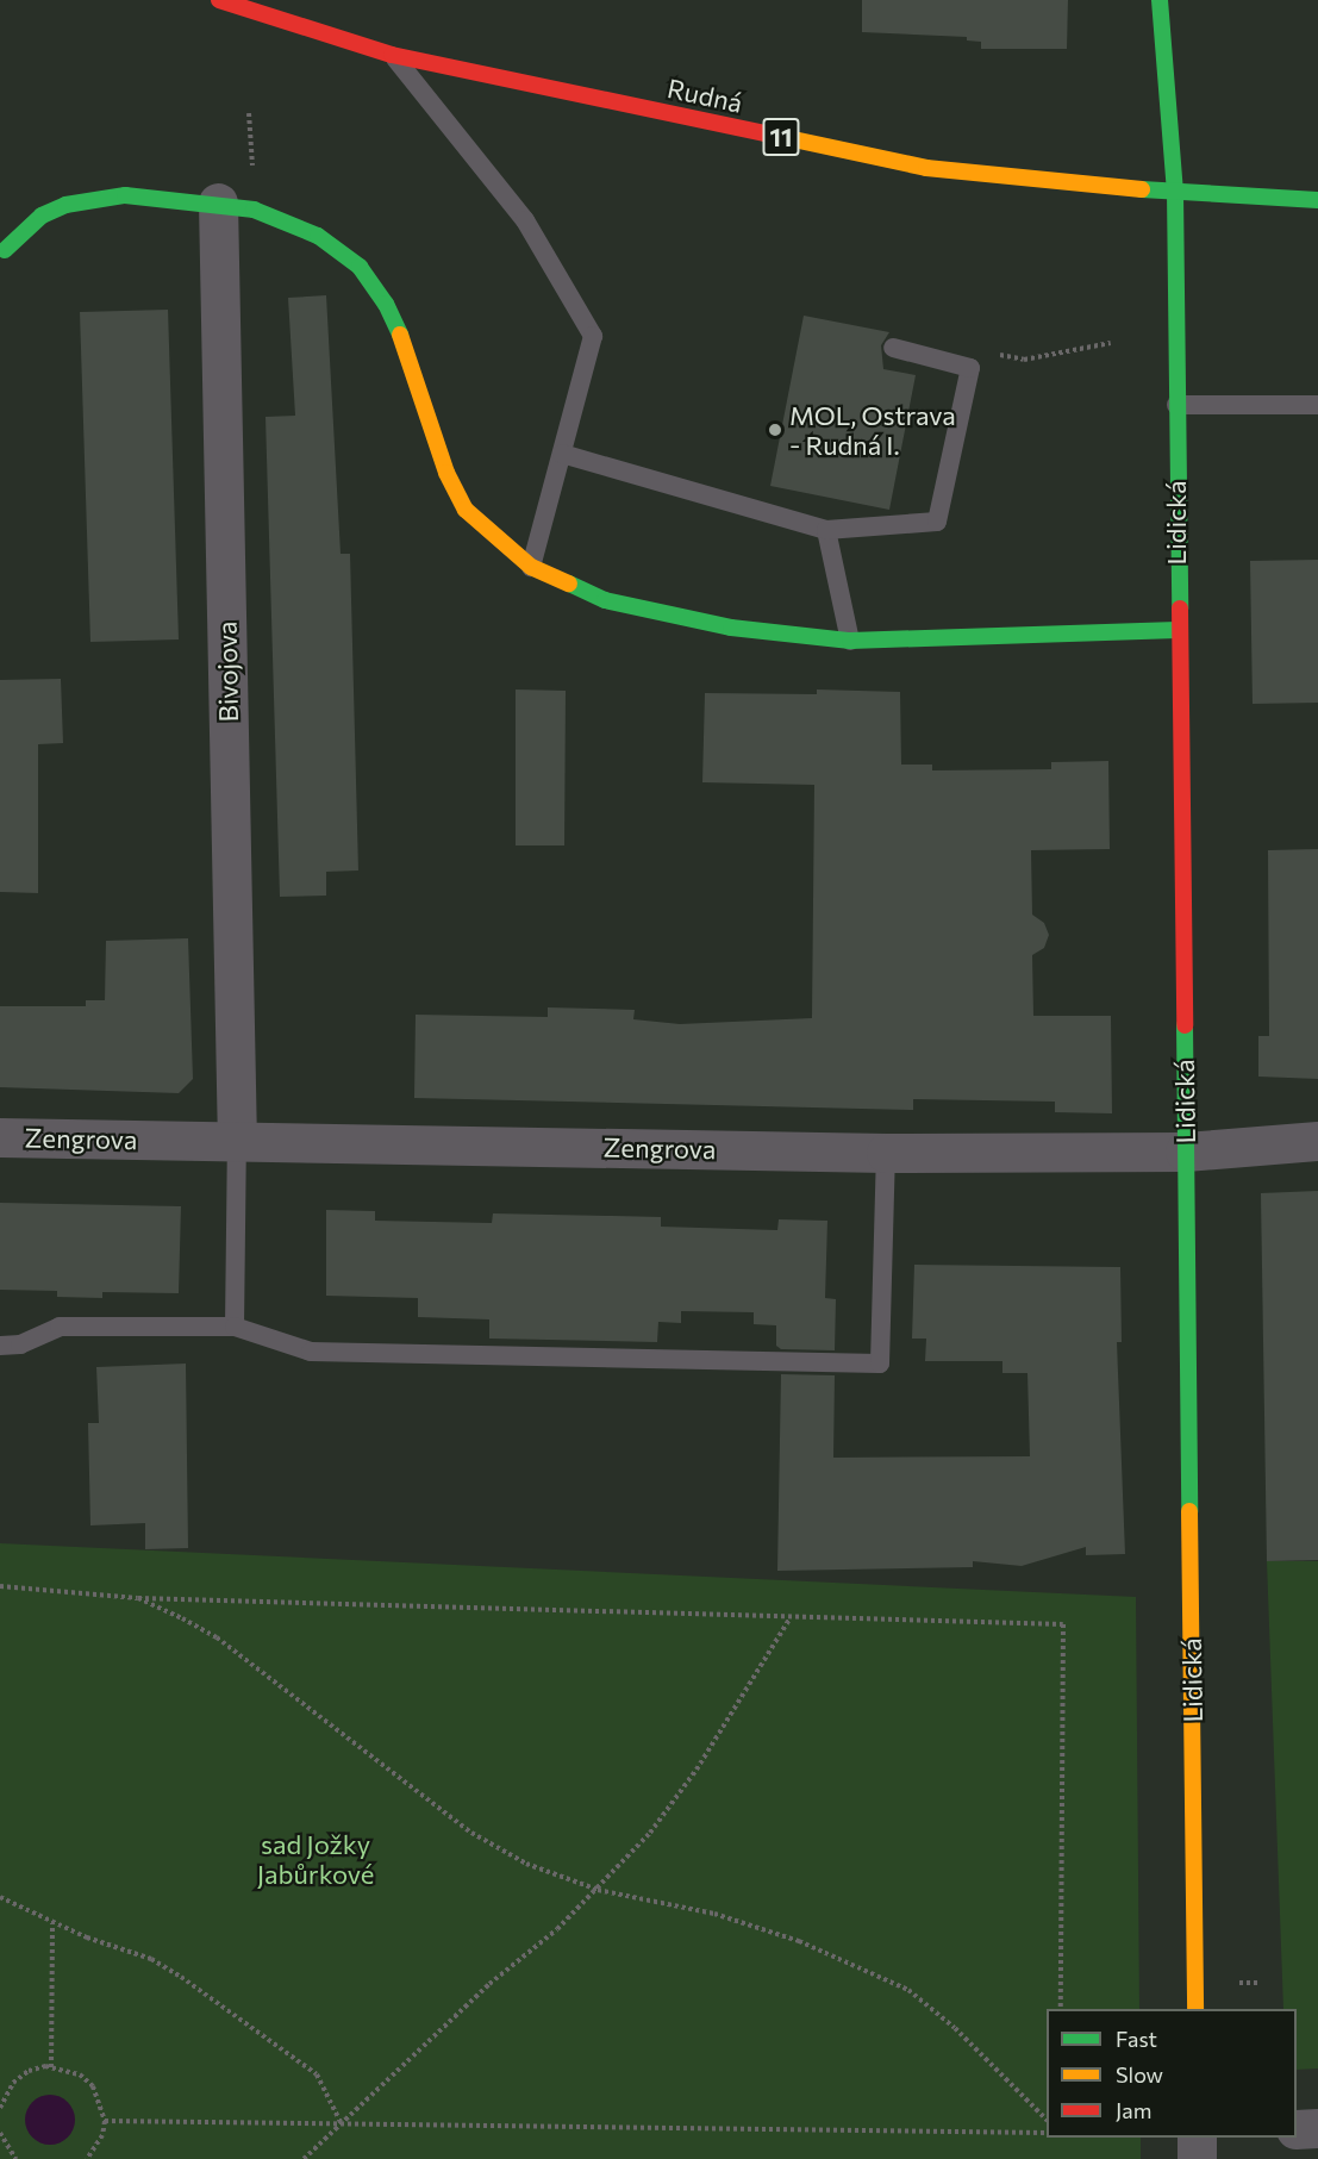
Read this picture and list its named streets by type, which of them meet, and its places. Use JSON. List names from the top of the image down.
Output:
{
  "streets": {
    "street": [
      "Rudná",
      "11",
      "Lidická",
      "Bivojova",
      "Zengrova"
    ]
  },
  "crossings": [
    ["Rudná", "Lidická"],
    ["Lidická", "Zengrova"],
    ["Bivojova", "Zengrova"]
  ],
  "parks": ["sad Jožky Jabůrkové"],
  "places": ["MOL, Ostrava - Rudná I."],
  "legend": ["Fast", "Slow", "Jam"]
}
